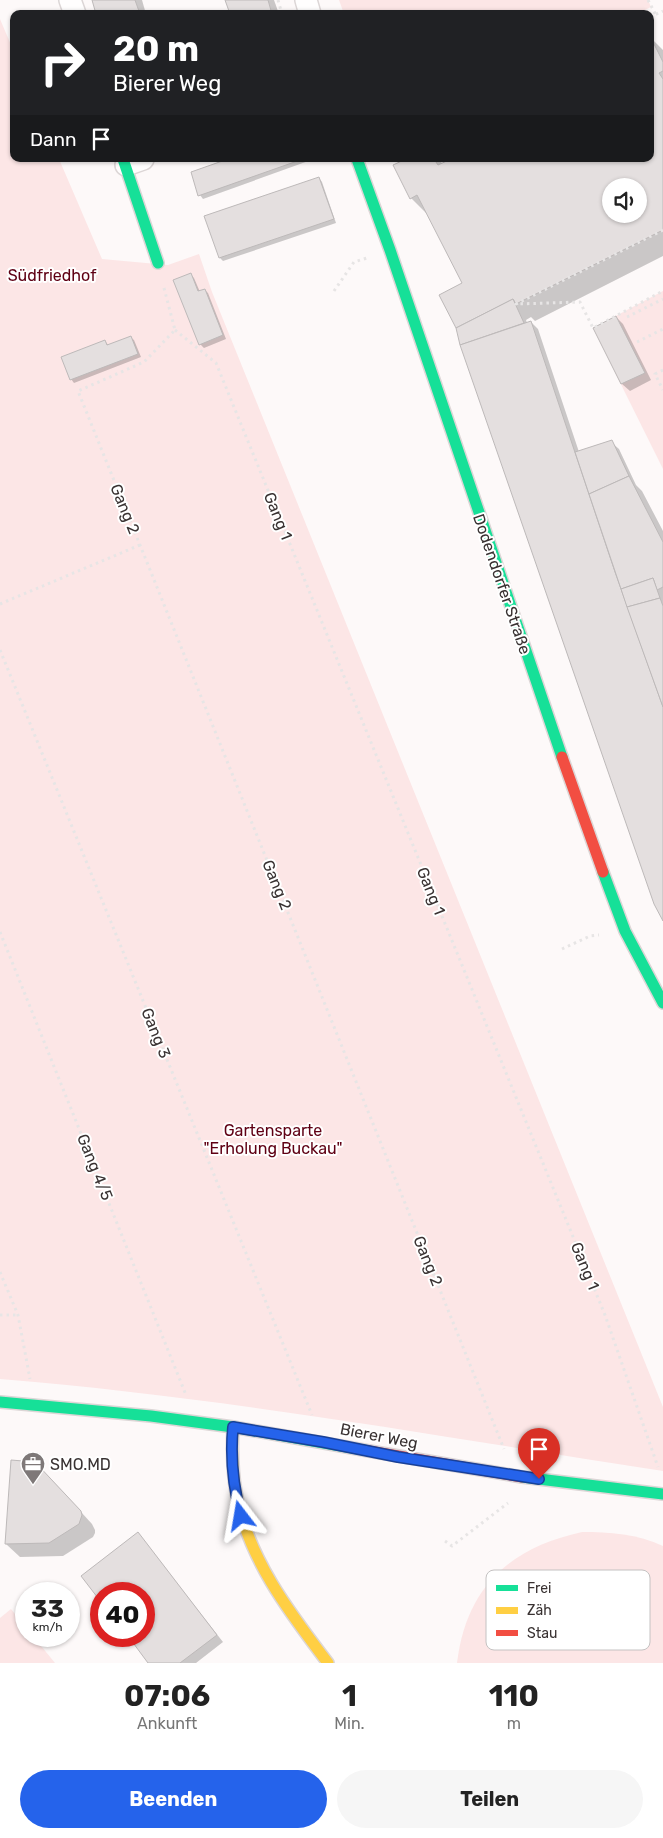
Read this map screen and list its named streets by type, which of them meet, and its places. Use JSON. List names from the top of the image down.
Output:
{
  "streets": {
    "street": ["Dodendorfer Straße", "Bierer Weg"],
    "path": [
      "Gang 2",
      "Gang 1",
      "Gang 3",
      "Gang 4/5"
    ]
  },
  "crossings": [
    ["Gang 2", "Gang 1"]
  ],
  "parks": ["Südfriedhof", "Gartensparte \"Erholung Buckau\""],
  "places": {
    "office": ["SMO.MD"]
  },
  "legend": ["Frei", "Zäh", "Stau"],
  "page": {
    "turn": ["20 m", "Bierer Weg"],
    "then": "Dann",
    "speed": "33 km/h",
    "limit": "40",
    "eta": [
      "07:06",
      "Ankunft",
      "1",
      "Min.",
      "110",
      "m"
    ],
    "buttons": ["Beenden", "Teilen"]
  }
}
